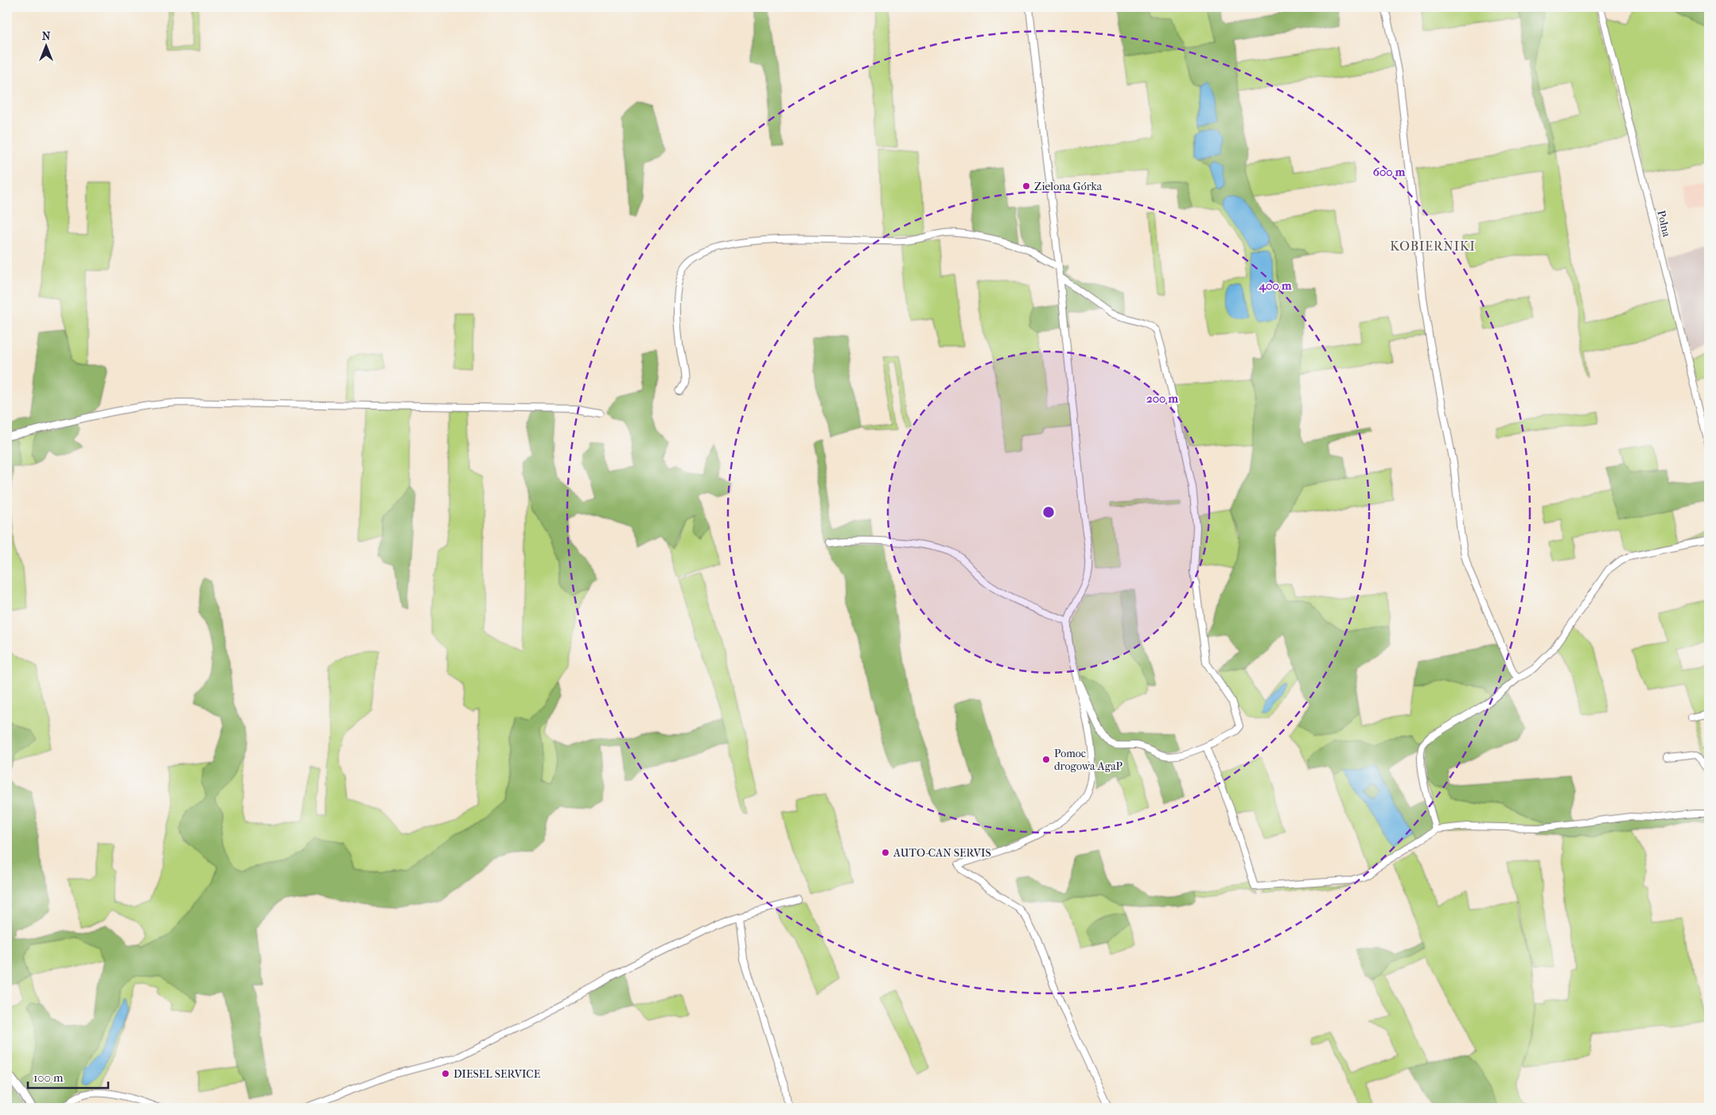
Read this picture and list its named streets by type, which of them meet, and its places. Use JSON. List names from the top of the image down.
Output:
{
  "streets": {
    "street": ["Polna"]
  },
  "districts": ["KOBIERNIKI"],
  "places": [
    "Zielona Górka",
    "Pomoc drogowa AgaP",
    "AUTO-CAN SERVIS",
    "DIESEL SERVICE"
  ],
  "scale_bar": "100 m",
  "north": "top",
  "rings": ["600 m", "400 m", "200 m"]
}
